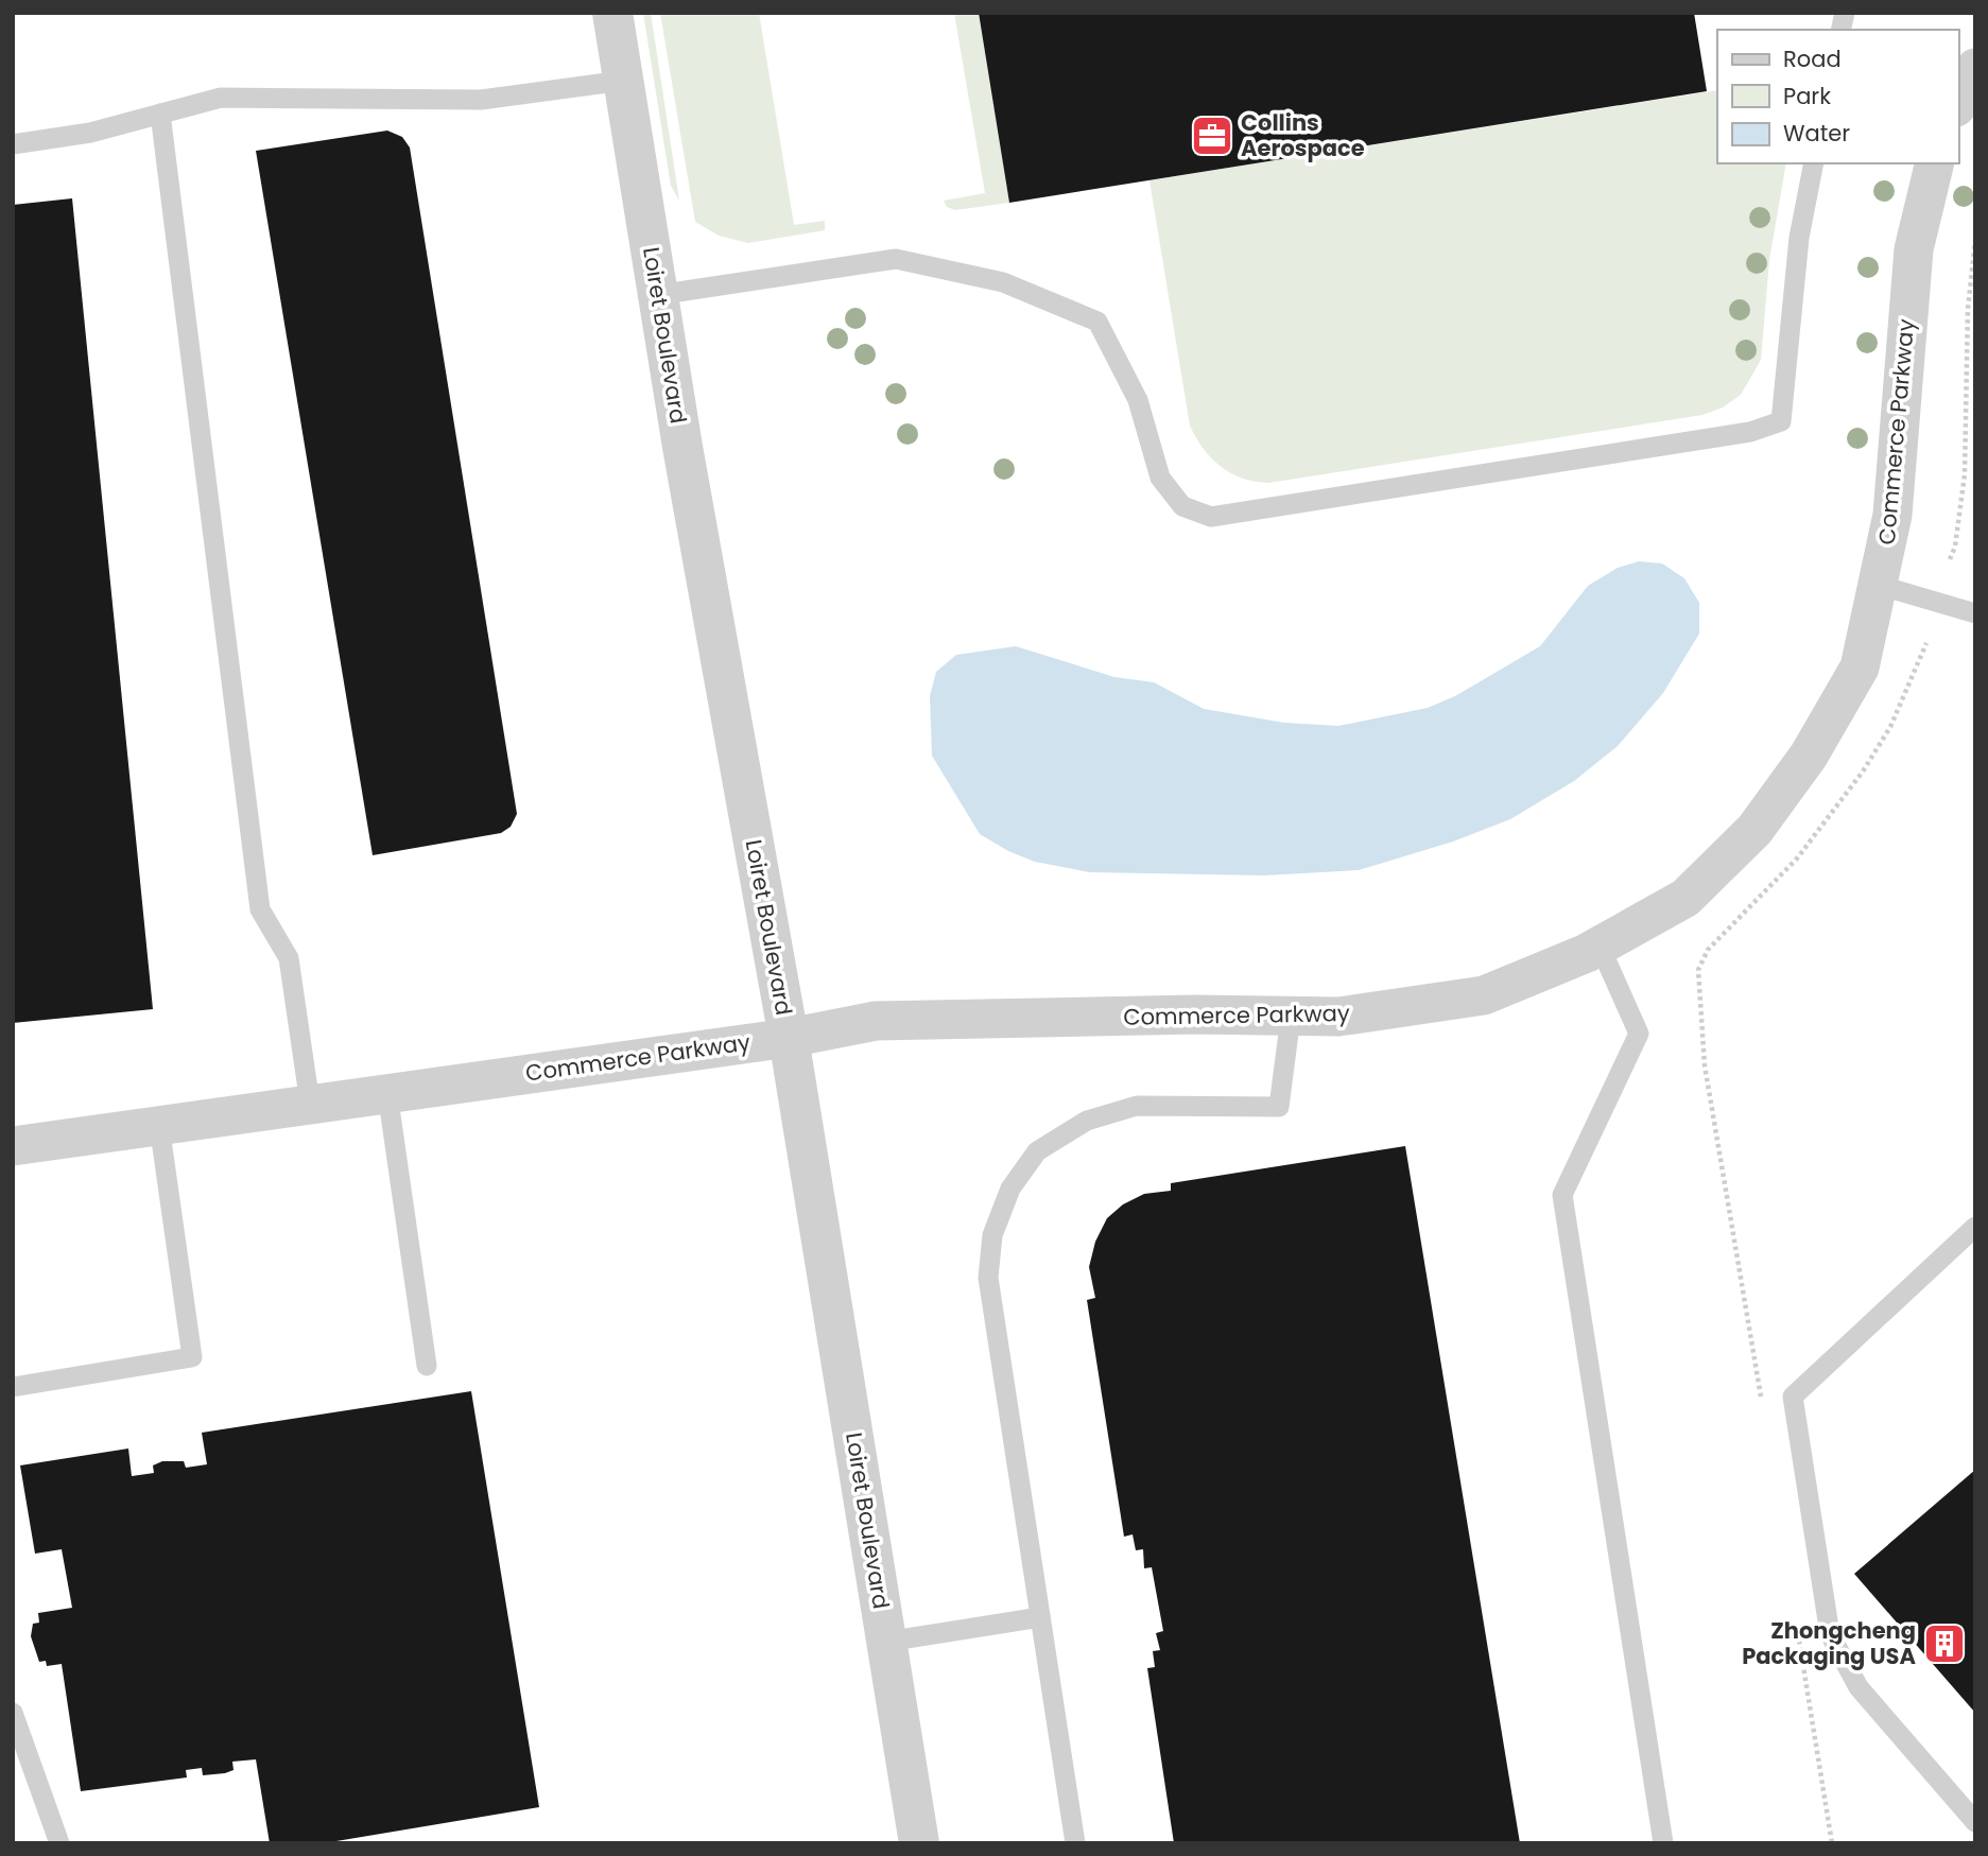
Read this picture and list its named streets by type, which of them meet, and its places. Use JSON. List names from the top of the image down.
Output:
{
  "streets": {
    "street": ["Loiret Boulevard", "Commerce Parkway"]
  },
  "crossings": [
    ["Loiret Boulevard", "Commerce Parkway"]
  ],
  "places": {
    "office": ["Collins Aerospace"],
    "building": ["Zhongcheng Packaging USA"]
  },
  "legend": ["Road", "Park", "Water"]
}
